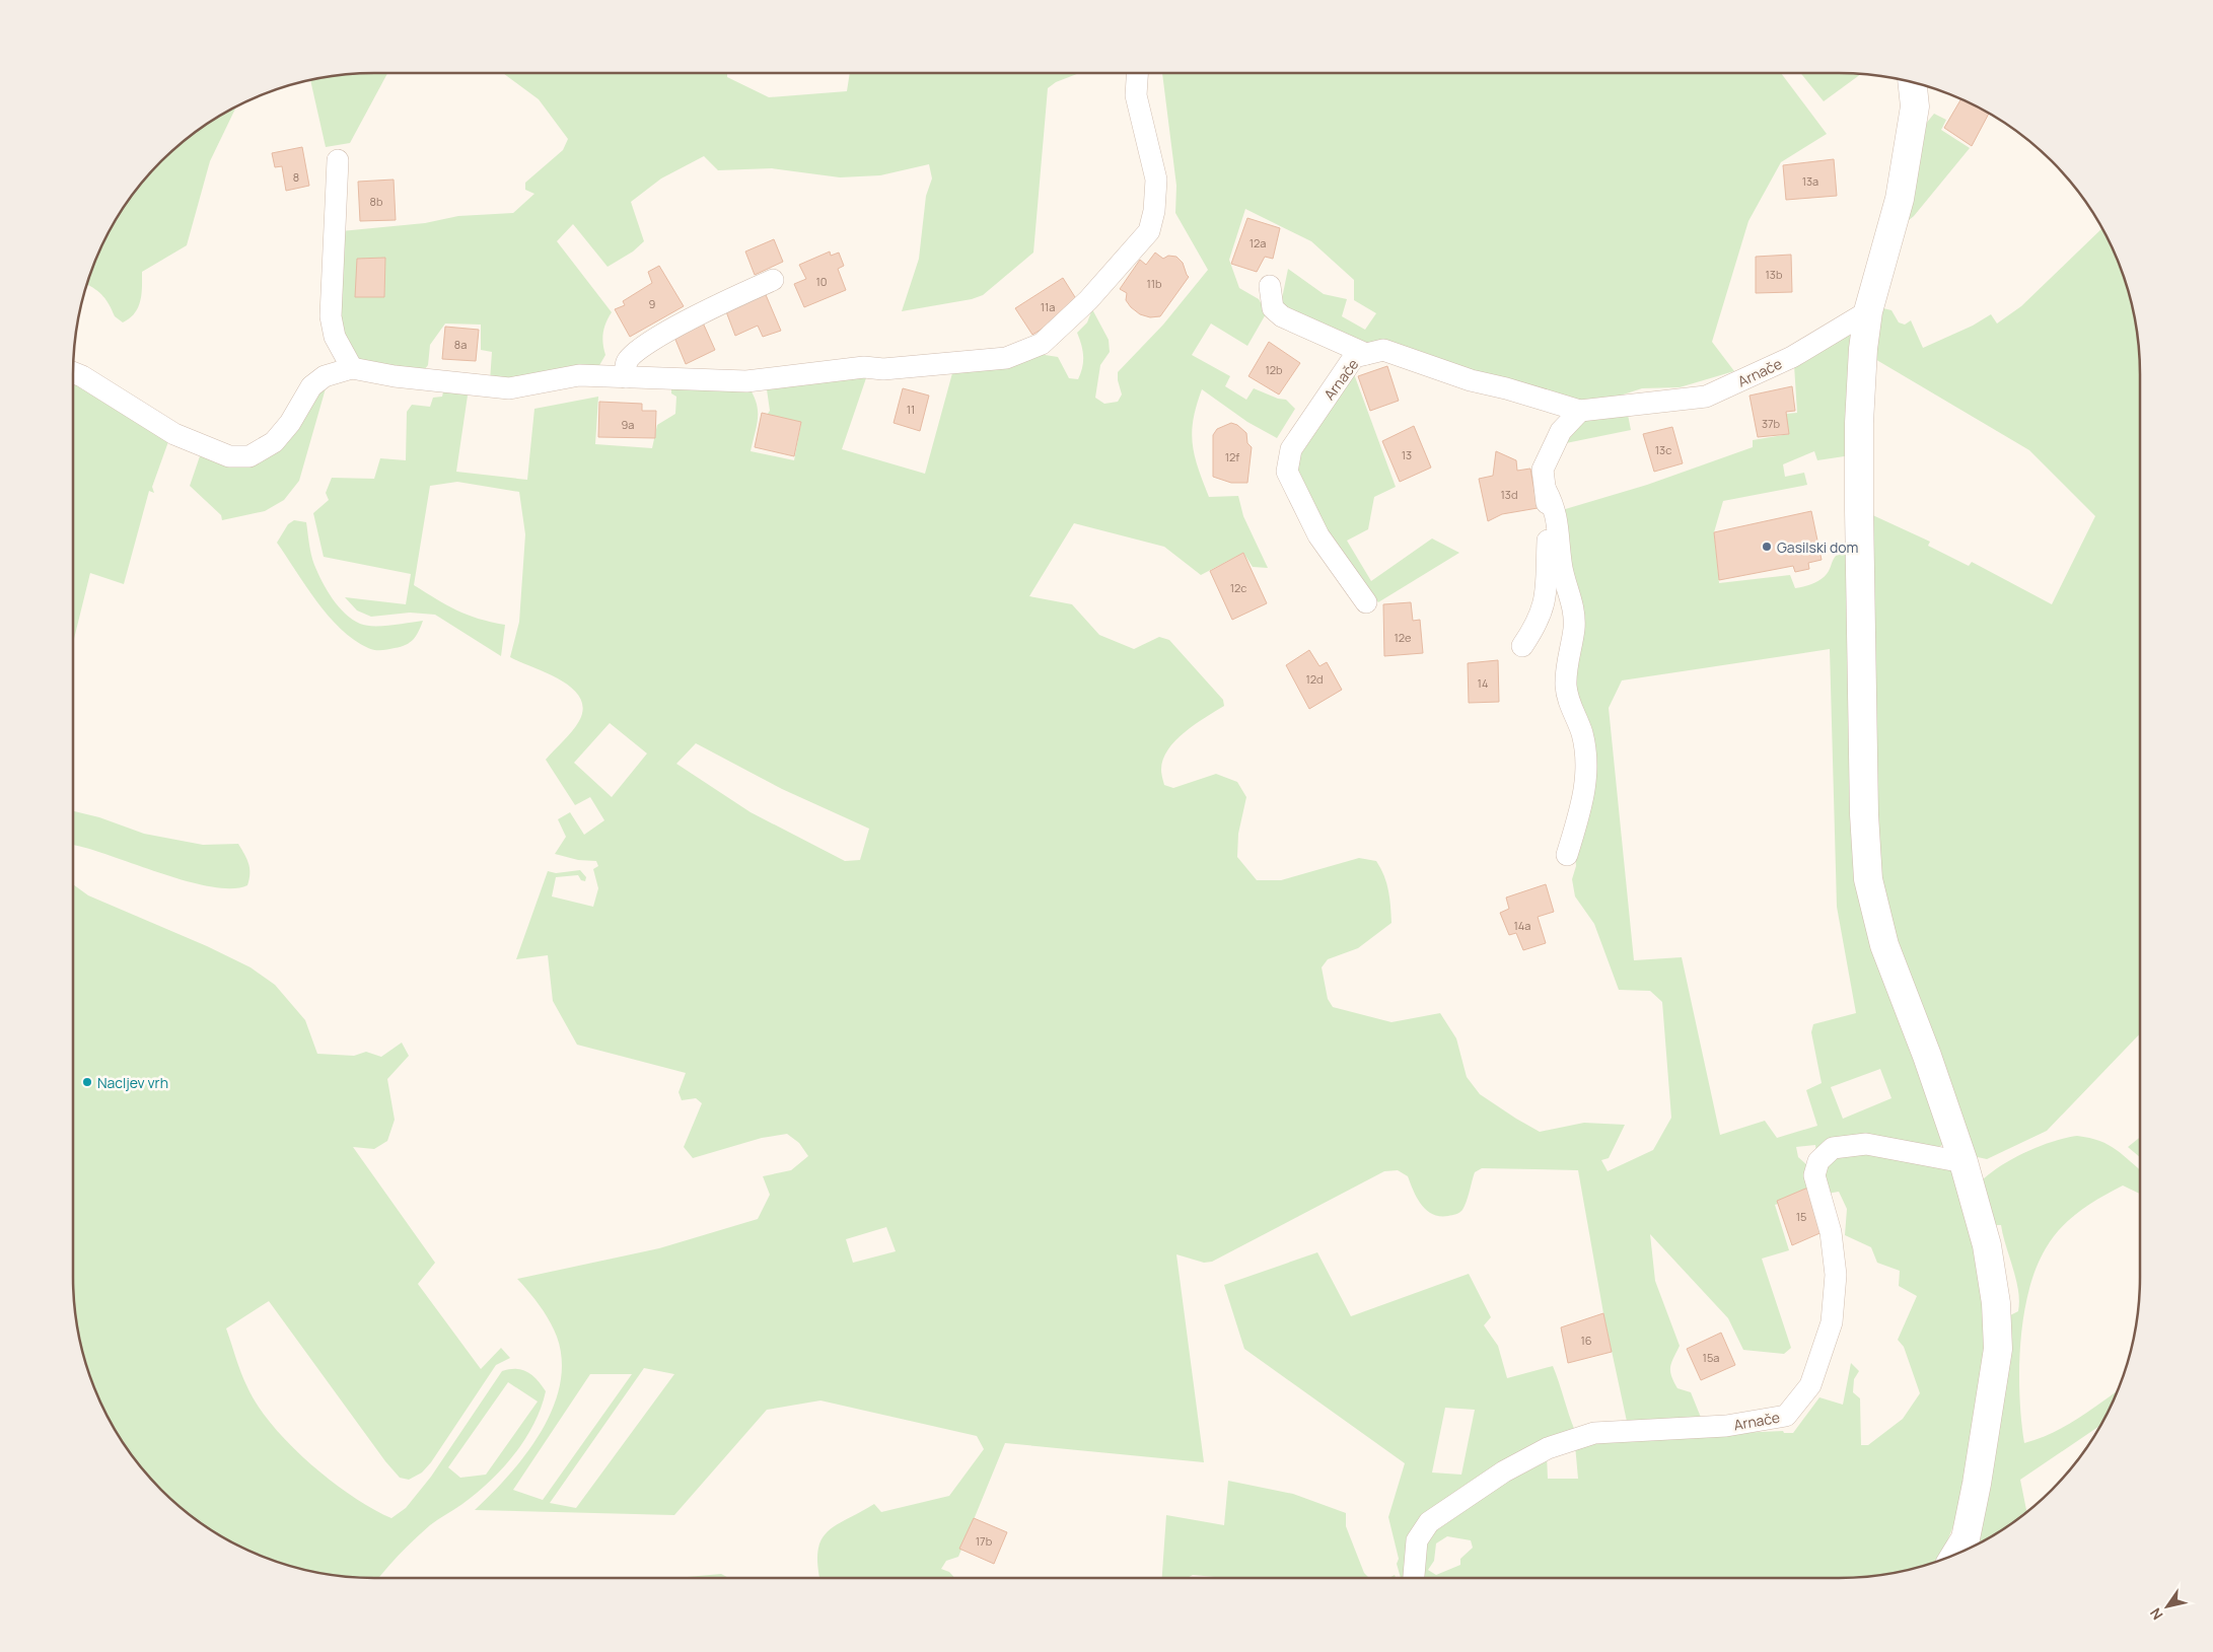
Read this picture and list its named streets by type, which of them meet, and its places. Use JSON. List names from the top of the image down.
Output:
{
  "streets": {
    "street": ["Arnače"]
  },
  "places": ["Gasilski dom", "Nacljev vrh"],
  "house_numbers": [
    "8",
    "13a",
    "8b",
    "12a",
    "13b",
    "10",
    "11b",
    "9",
    "11a",
    "8a",
    "12b",
    "11",
    "37b",
    "9a",
    "13c",
    "13",
    "12f",
    "13d",
    "12c",
    "12e",
    "12d",
    "14",
    "14a",
    "15",
    "16",
    "15a",
    "17b"
  ],
  "north": "bottom left"
}
